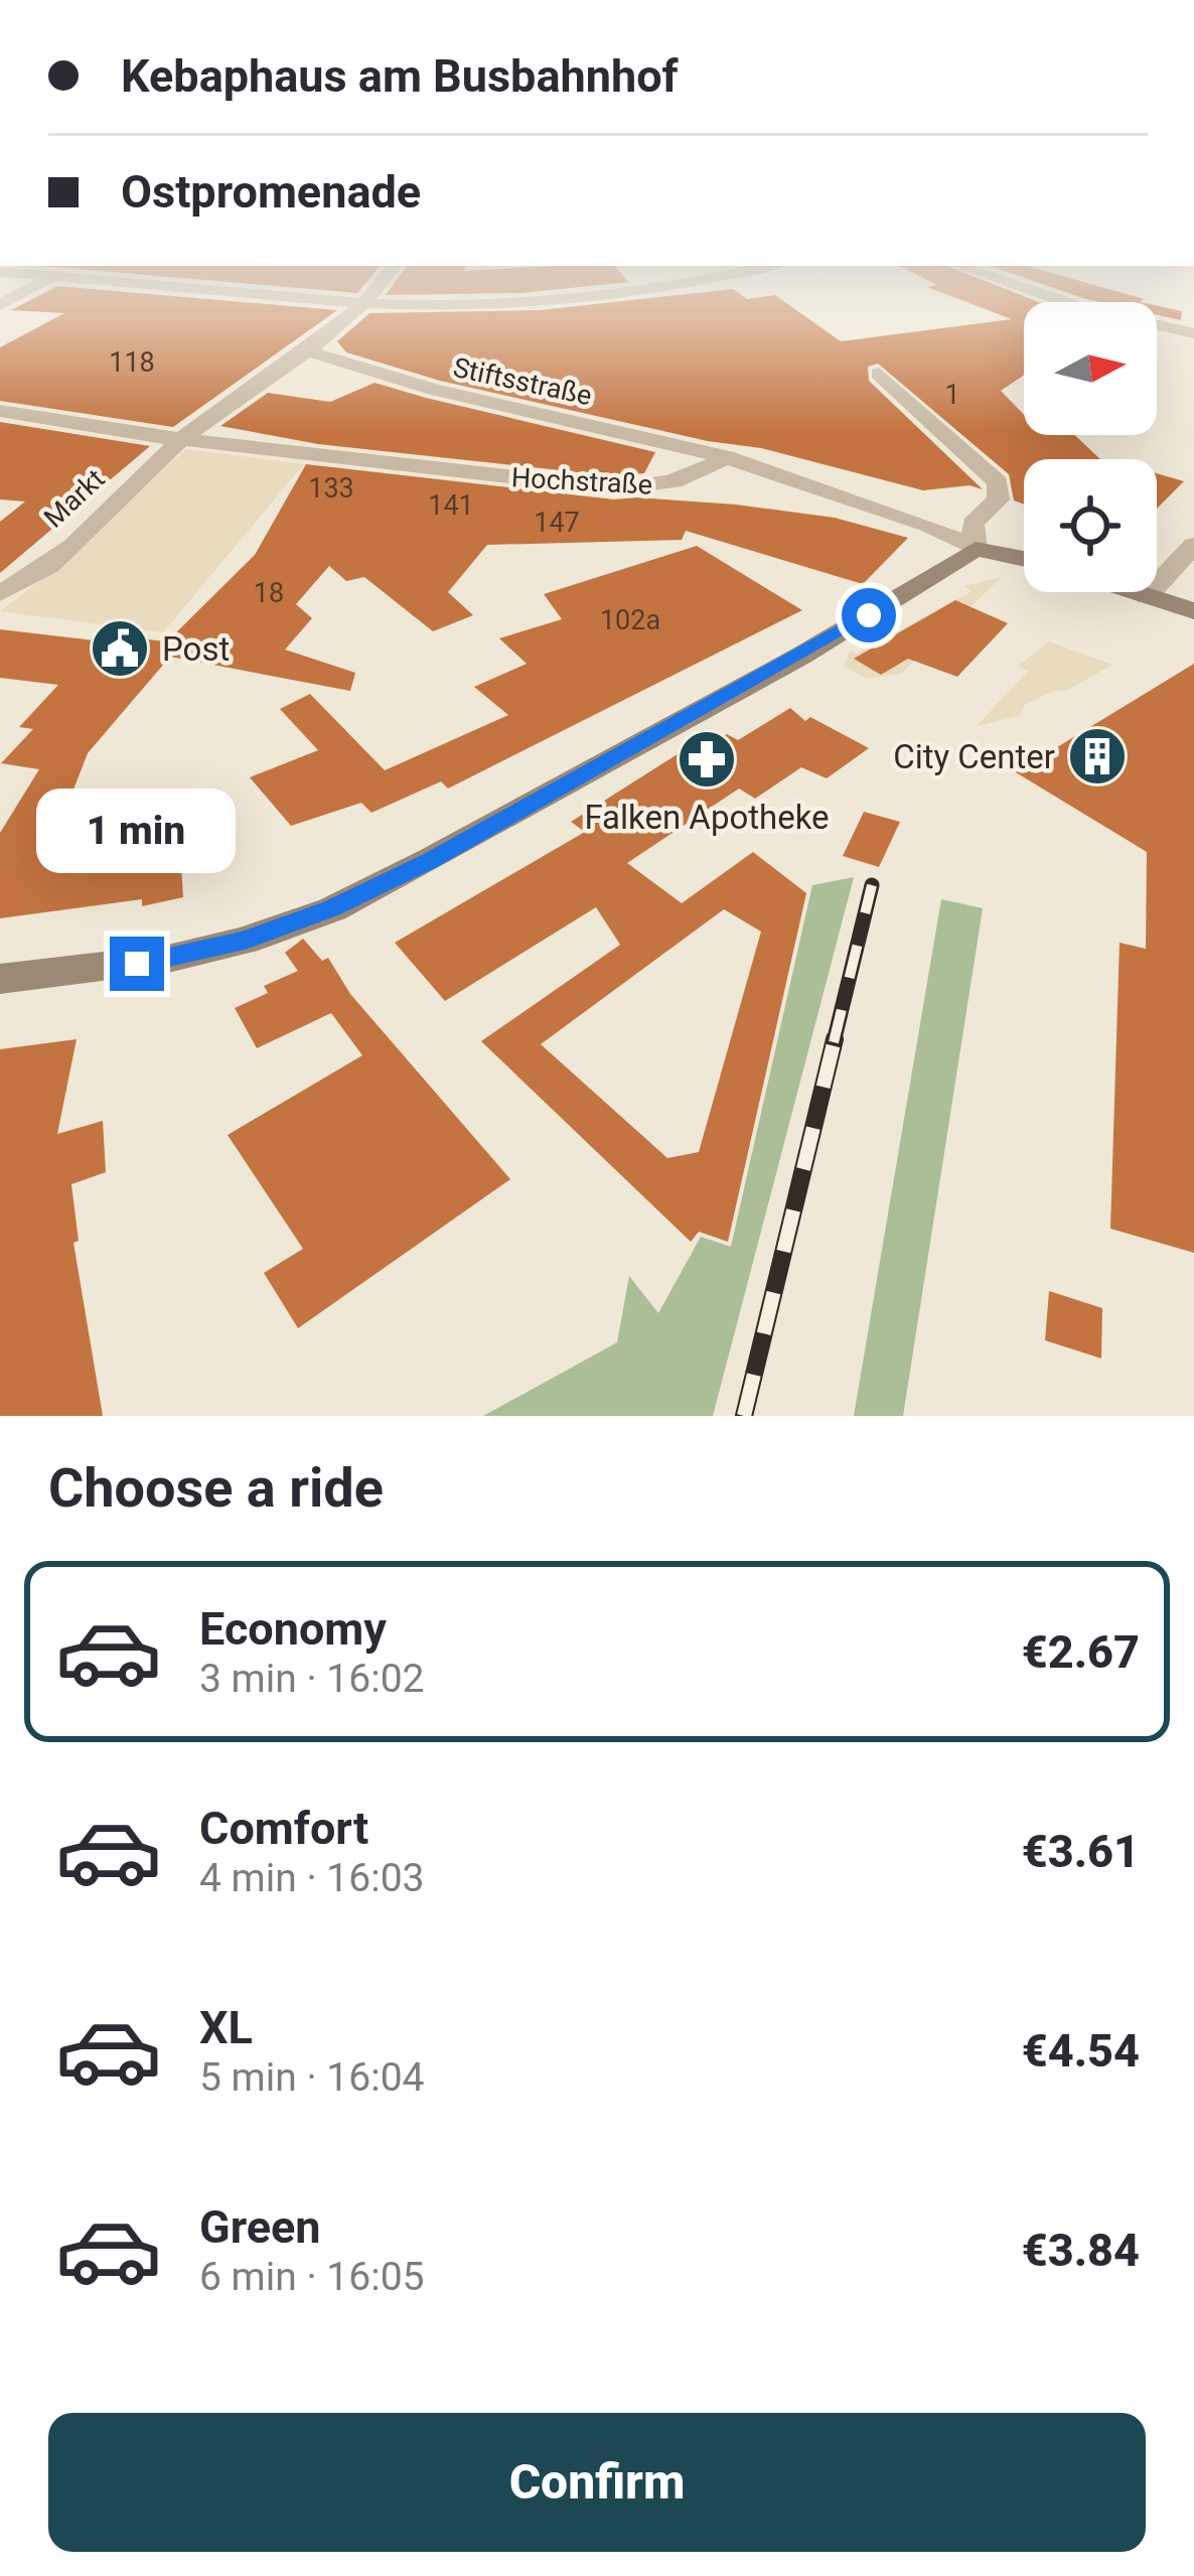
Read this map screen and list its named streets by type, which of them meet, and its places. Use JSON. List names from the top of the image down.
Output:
{
  "streets": {
    "street": ["Stiftsstraße", "Hochstraße", "Markt"]
  },
  "crossings": [
    ["Stiftsstraße", "Hochstraße"],
    ["Stiftsstraße", "Markt"],
    ["Hochstraße", "Markt"]
  ],
  "places": {
    "public building": ["Post"],
    "building": ["City Center"],
    "pharmacy": ["Falken Apotheke"]
  },
  "house_numbers": [
    "118",
    "1",
    "133",
    "141",
    "147",
    "18",
    "102a"
  ],
  "north": "right",
  "page": {
    "banner": ["Kebaphaus am Busbahnhof", "Ostpromenade"],
    "bubble": "1 min",
    "heading": "Choose a ride",
    "list": [
      {
        "name": "Economy",
        "note": "3 min · 16:02",
        "value": "€2.67"
      },
      {
        "name": "Comfort",
        "note": "4 min · 16:03",
        "value": "€3.61"
      },
      {
        "name": "XL",
        "note": "5 min · 16:04",
        "value": "€4.54"
      },
      {
        "name": "Green",
        "note": "6 min · 16:05",
        "value": "€3.84"
      }
    ],
    "buttons": "Confirm"
  }
}
